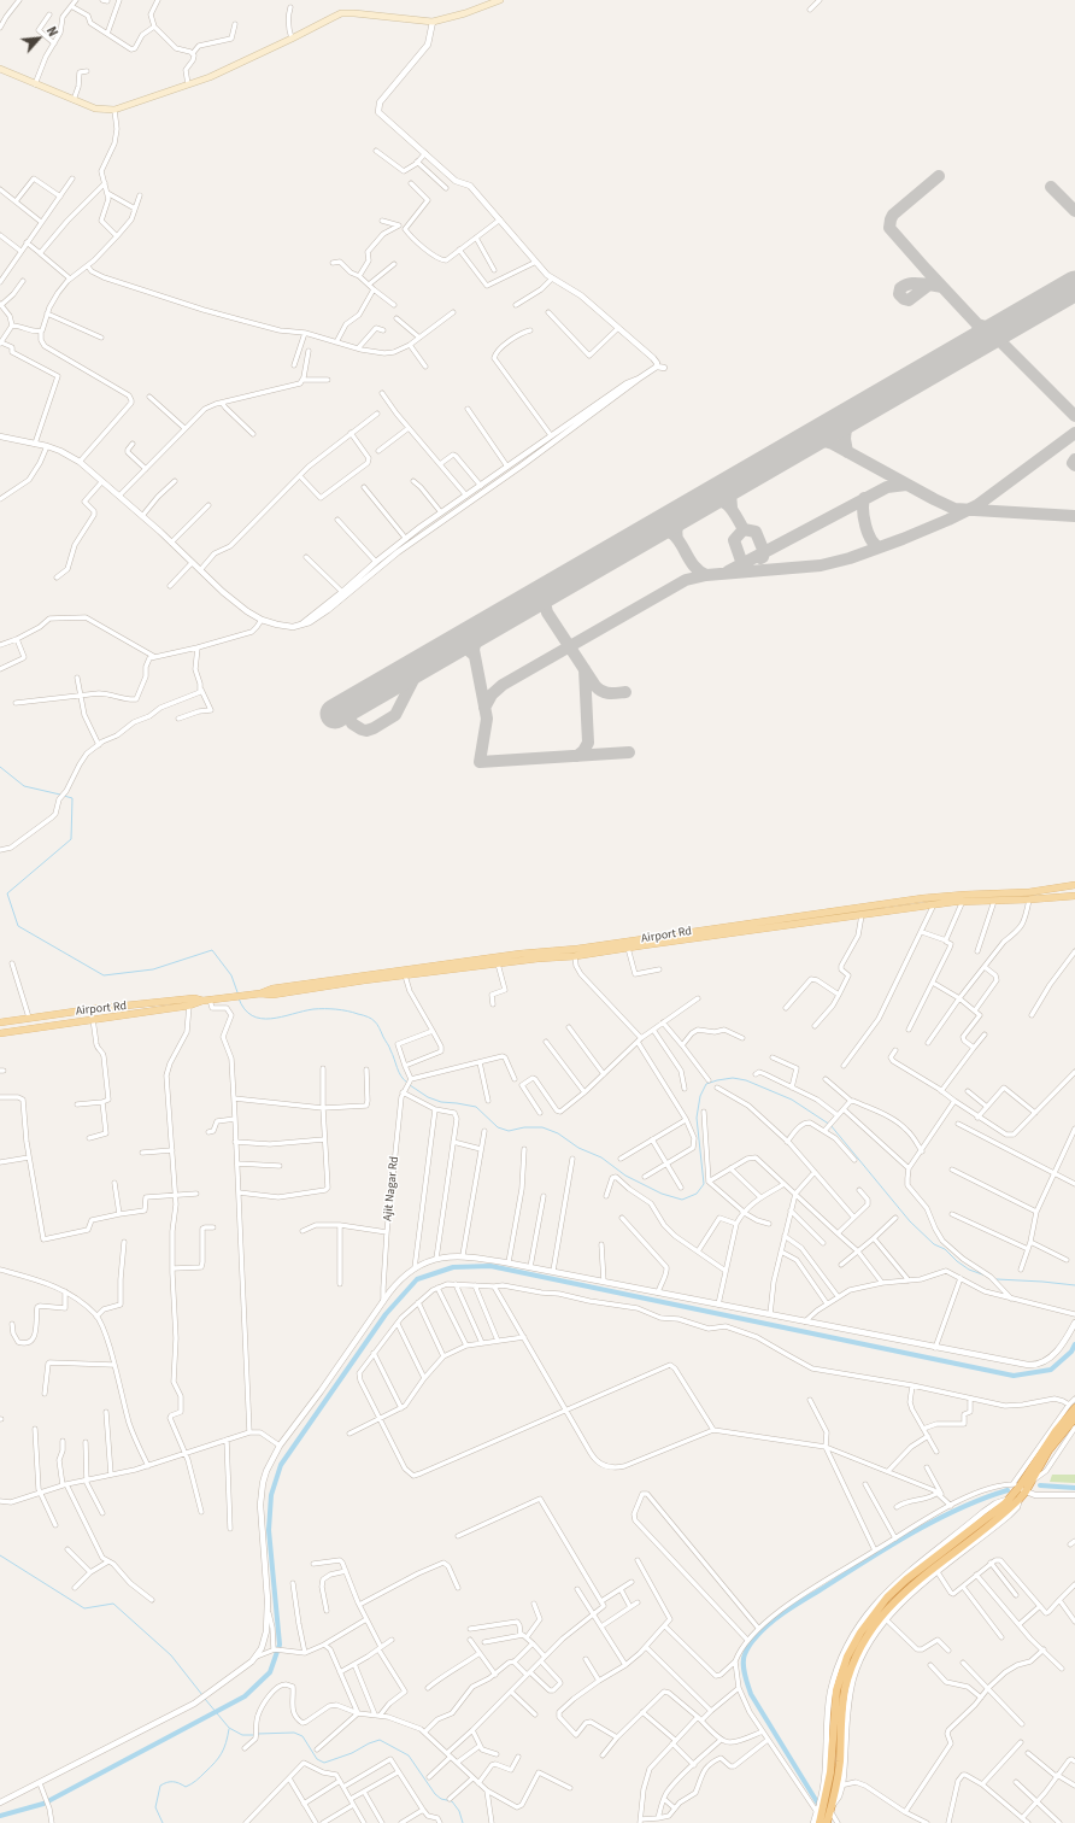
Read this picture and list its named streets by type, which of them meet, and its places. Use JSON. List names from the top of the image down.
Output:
{
  "streets": {
    "main road": ["Airport Rd"],
    "street": ["Ajit Nagar Rd"]
  },
  "north": "top right"
}
